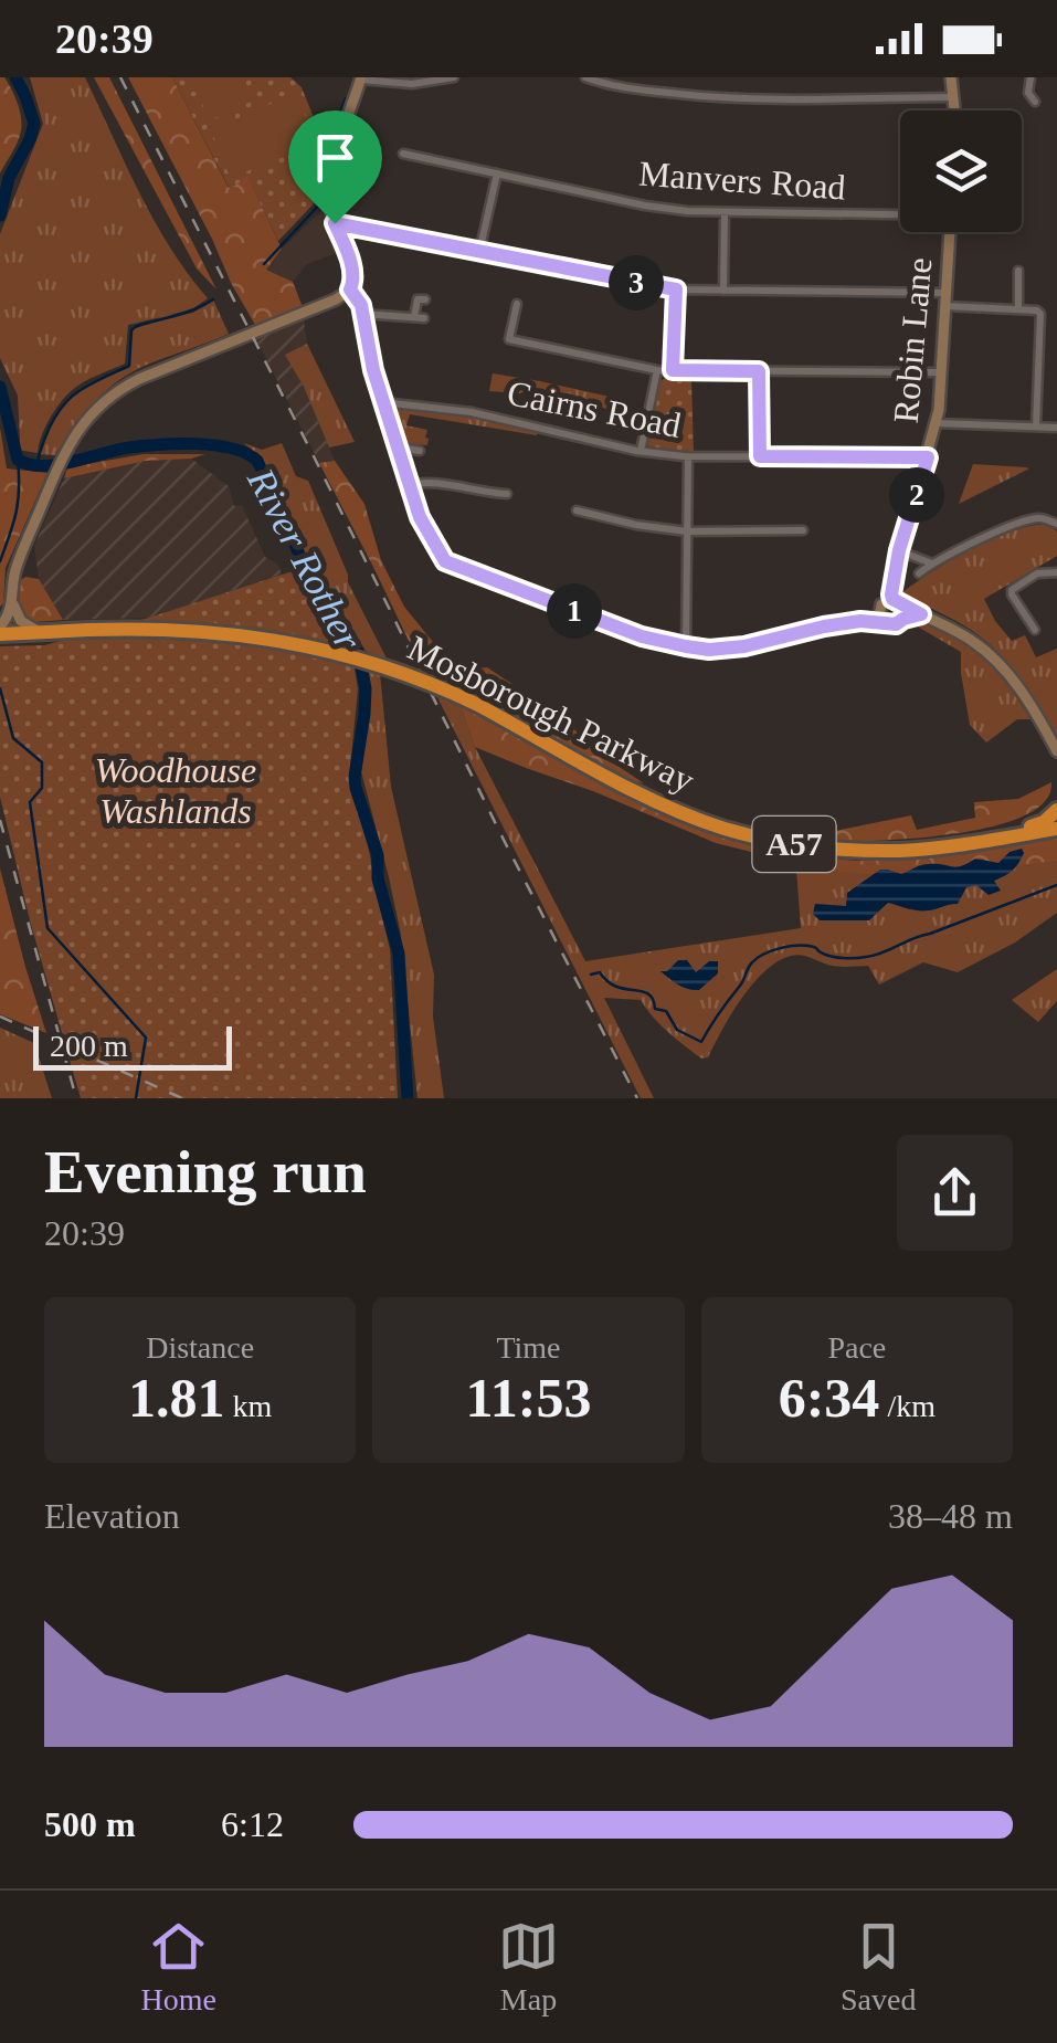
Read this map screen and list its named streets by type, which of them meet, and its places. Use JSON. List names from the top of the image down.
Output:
{
  "streets": {
    "highway": ["Mosborough Parkway", "A57"],
    "street": ["Manvers Road", "Robin Lane", "Cairns Road"]
  },
  "crossings": [
    ["Robin Lane", "Cairns Road"]
  ],
  "water": ["River Rother"],
  "parks": ["Woodhouse Washlands"],
  "scale_bar": "200 m",
  "page": {
    "status": "20:39",
    "pins": ["3", "2", "1"],
    "scale": "200 m",
    "heading": ["Evening run", "20:39"],
    "stats": [
      ["Distance", "1.81 km"],
      ["Time", "11:53"],
      ["Pace", "6:34 /km"]
    ],
    "chart": ["Elevation", "38–48 m"],
    "list": [
      {
        "name": "500 m",
        "note": "6:12"
      }
    ],
    "tabs": ["Home", "Map", "Saved"]
  }
}
